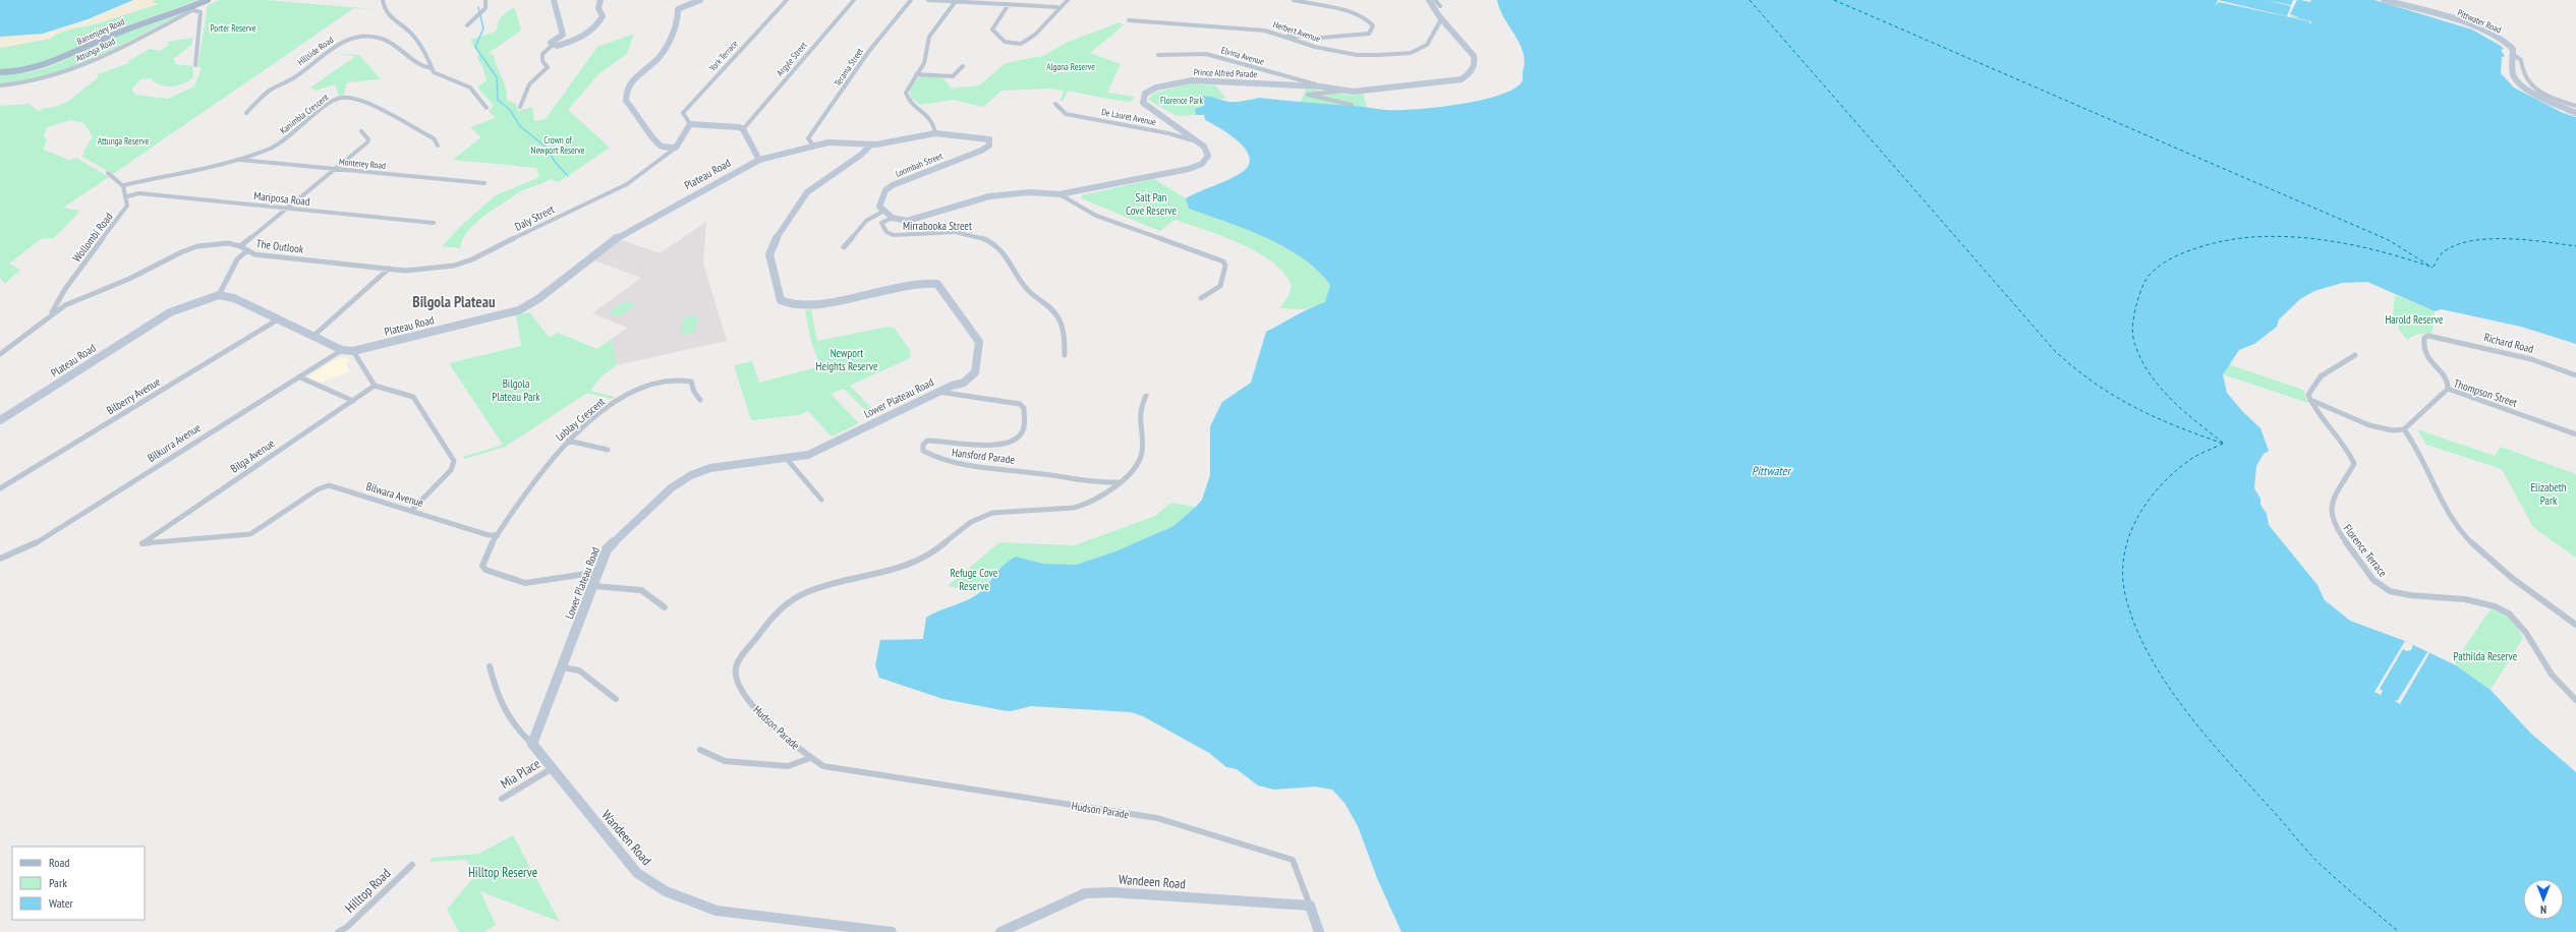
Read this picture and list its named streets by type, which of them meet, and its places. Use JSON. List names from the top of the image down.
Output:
{
  "streets": {
    "main road": ["Barrenjoey Road"],
    "street": [
      "Pittwater Road",
      "Herbert Avenue",
      "Attunga Road",
      "Hillside Road",
      "York Terrace",
      "Elvina Avenue",
      "Argyle Street",
      "Terama Street",
      "Prince Alfred Parade",
      "Kanimbla Crescent",
      "De Lauret Avenue",
      "Monterey Road",
      "Loombah Street",
      "Plateau Road",
      "Mariposa Road",
      "Daly Street",
      "Mirrabooka Street",
      "Wollombi Road",
      "The Outlook",
      "Richard Road",
      "Thompson Street",
      "Bilberry Avenue",
      "Lower Plateau Road",
      "Loblay Crescent",
      "Bilkurra Avenue",
      "Bilga Avenue",
      "Hansford Parade",
      "Bilwara Avenue",
      "Florence Terrace",
      "Hudson Parade",
      "Mia Place",
      "Wandeen Road",
      "Hilltop Road"
    ]
  },
  "crossings": [
    ["Barrenjoey Road", "Attunga Road"],
    ["Herbert Avenue", "Prince Alfred Parade"],
    ["Elvina Avenue", "Prince Alfred Parade"],
    ["Terama Street", "Plateau Road"],
    ["Prince Alfred Parade", "De Lauret Avenue"],
    ["Kanimbla Crescent", "Monterey Road"],
    ["Loombah Street", "Plateau Road"],
    ["Loombah Street", "Lower Plateau Road"],
    ["Plateau Road", "Bilberry Avenue"],
    ["Plateau Road", "Lower Plateau Road"],
    ["Plateau Road", "Bilkurra Avenue"],
    ["Mariposa Road", "Wollombi Road"],
    ["Daly Street", "The Outlook"],
    ["Wollombi Road", "The Outlook"],
    ["Richard Road", "Thompson Street"],
    ["Lower Plateau Road", "Hansford Parade"],
    ["Lower Plateau Road", "Wandeen Road"],
    ["Loblay Crescent", "Bilwara Avenue"],
    ["Bilga Avenue", "Bilwara Avenue"],
    ["Hansford Parade", "Hudson Parade"],
    ["Hudson Parade", "Wandeen Road"],
    ["Mia Place", "Wandeen Road"]
  ],
  "districts": ["Bilgola Plateau"],
  "water": ["Pittwater"],
  "parks": [
    "Porter Reserve",
    "Algona Reserve",
    "Florence Park",
    "Crown of Newport Reserve",
    "Attunga Reserve",
    "Salt Pan Cove Reserve",
    "Harold Reserve",
    "Newport Heights Reserve",
    "Bilgola Plateau Park",
    "Elizabeth Park",
    "Refuge Cove Reserve",
    "Pathilda Reserve",
    "Hilltop Reserve"
  ],
  "legend": ["Road", "Park", "Water"],
  "north": "bottom"
}
